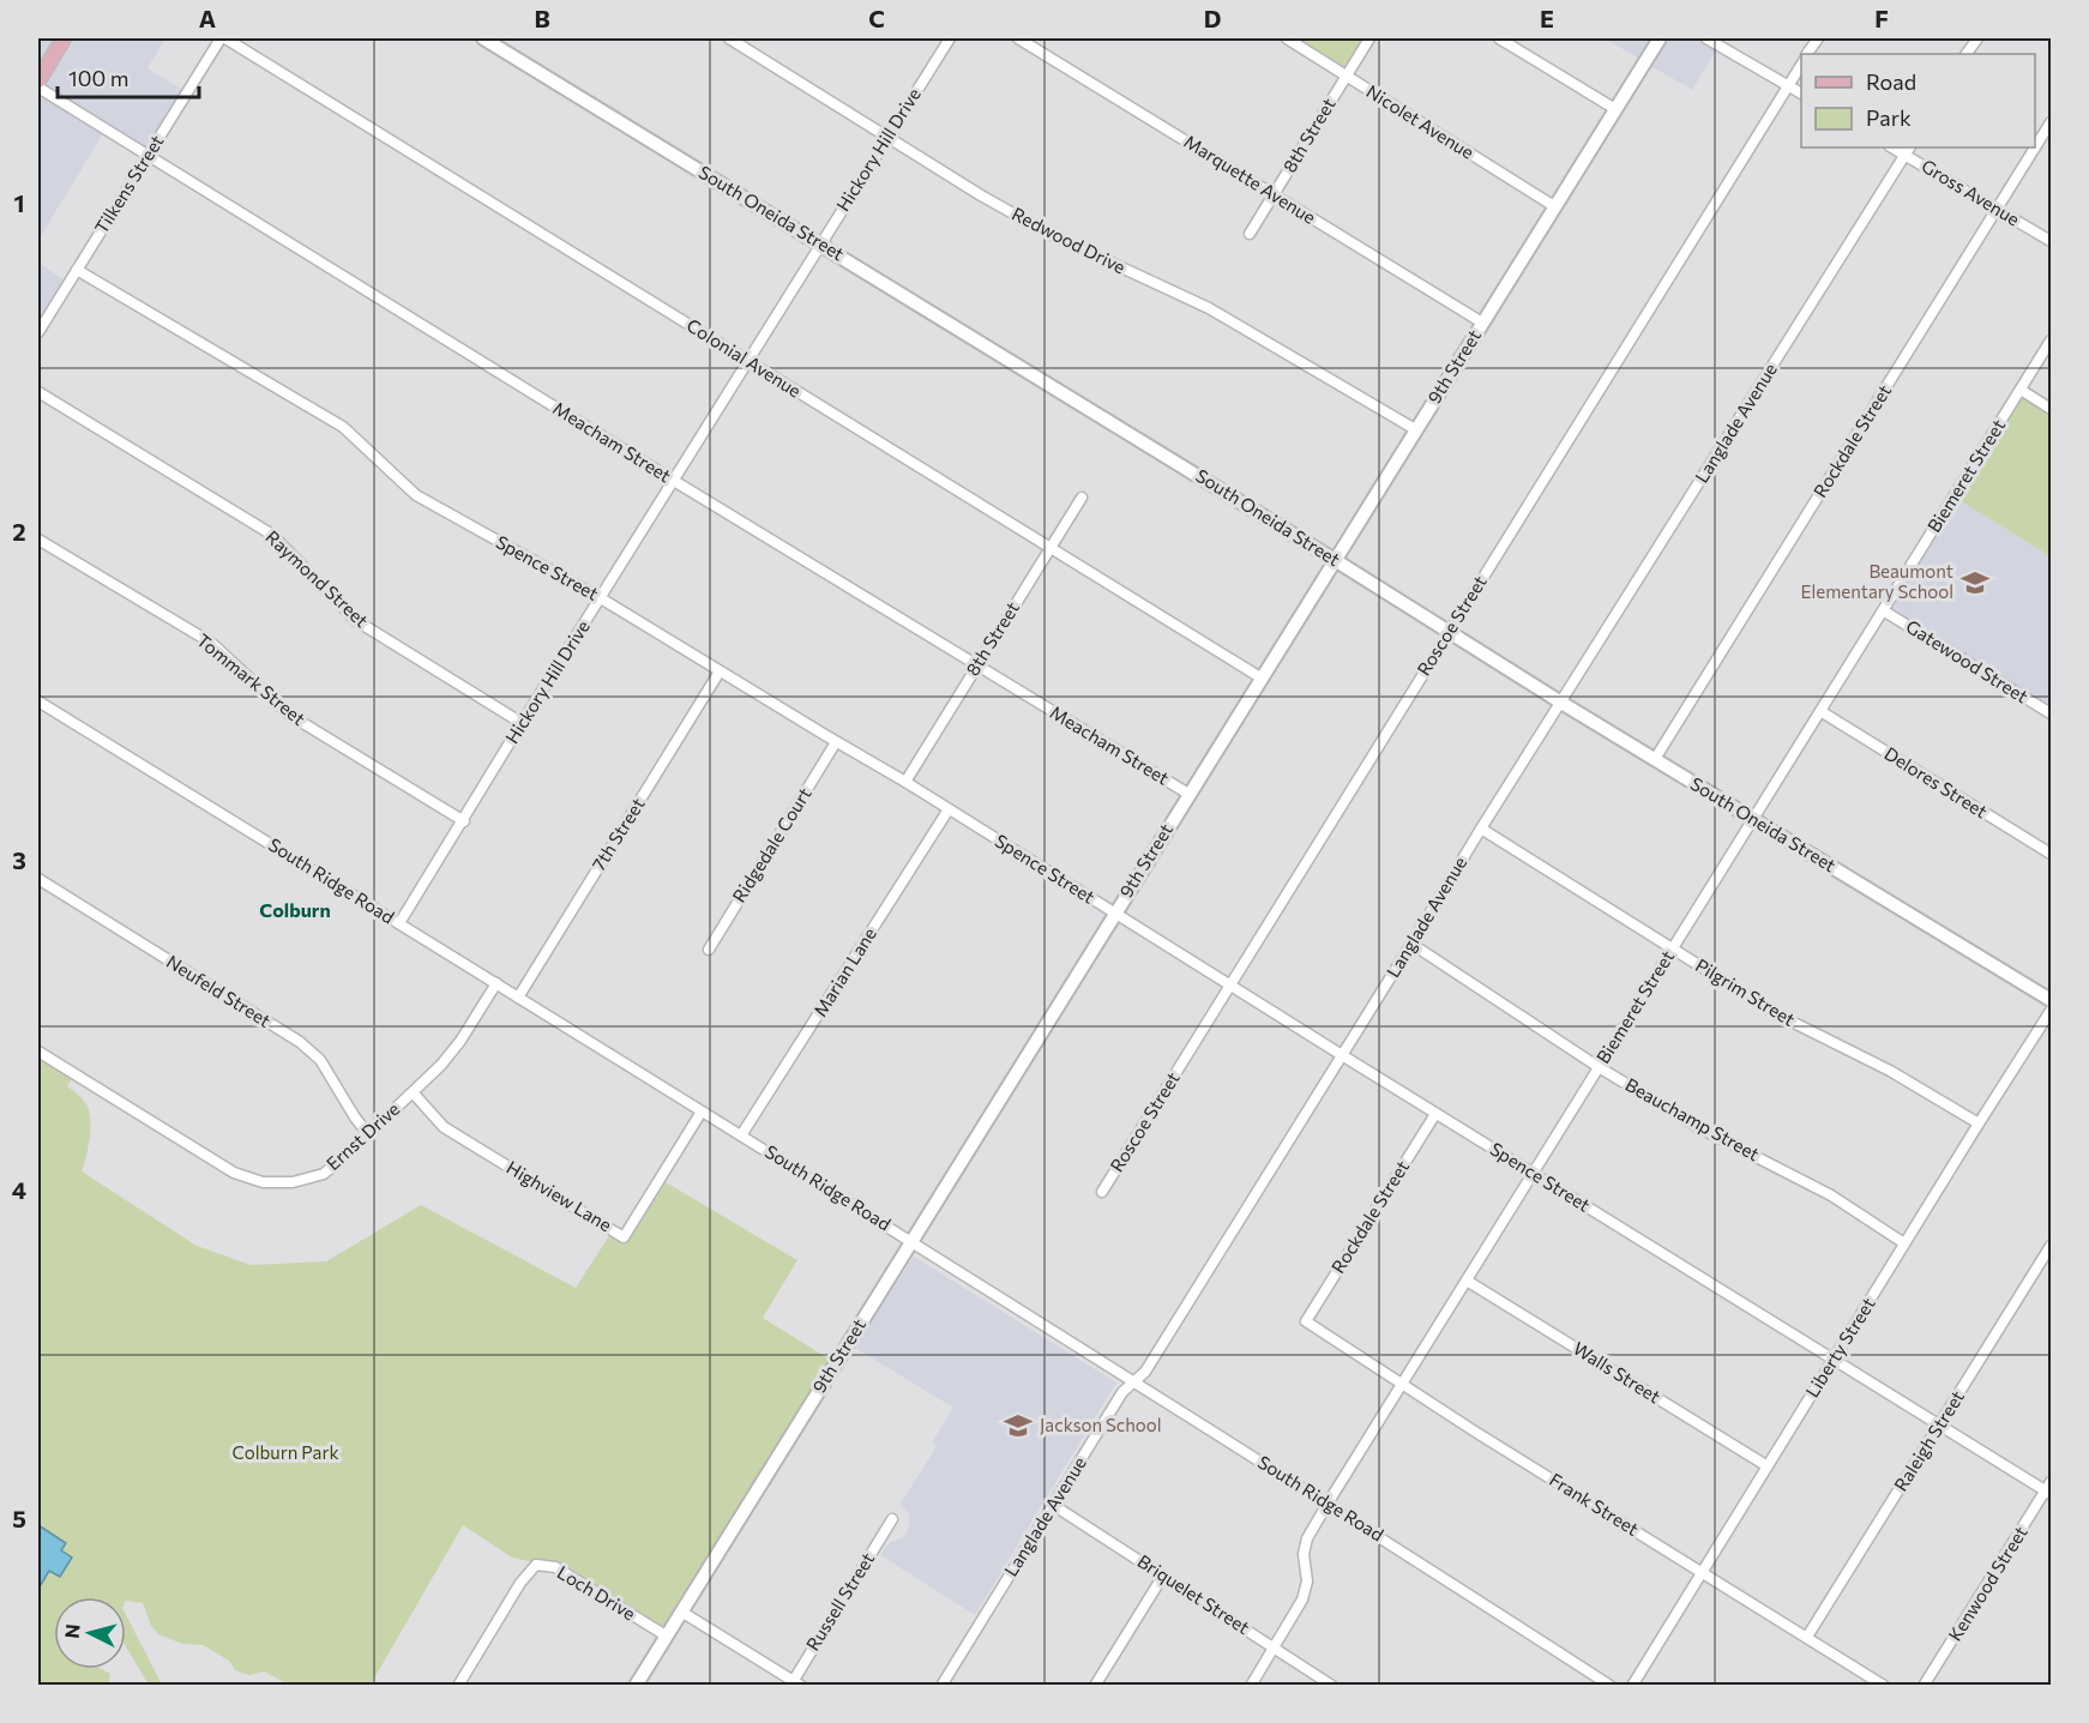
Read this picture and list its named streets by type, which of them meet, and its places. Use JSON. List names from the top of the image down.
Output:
{
  "streets": {
    "street": [
      "Nicolet Avenue",
      "8th Street",
      "Hickory Hill Drive",
      "Marquette Avenue",
      "Tilkens Street",
      "Gross Avenue",
      "South Oneida Street",
      "Redwood Drive",
      "Colonial Avenue",
      "9th Street",
      "Langlade Avenue",
      "Rockdale Street",
      "Meacham Street",
      "Biemeret Street",
      "Spence Street",
      "Raymond Street",
      "Roscoe Street",
      "Gatewood Street",
      "Tommark Street",
      "Delores Street",
      "7th Street",
      "Ridgedale Court",
      "South Ridge Road",
      "Marian Lane",
      "Neufeld Street",
      "Pilgrim Street",
      "Beauchamp Street",
      "Ernst Drive",
      "Highview Lane",
      "Liberty Street",
      "Walls Street",
      "Raleigh Street",
      "Frank Street",
      "Kenwood Street",
      "Loch Drive",
      "Briquelet Street",
      "Russell Street"
    ]
  },
  "crossings": [
    ["Nicolet Avenue", "8th Street"],
    ["Nicolet Avenue", "9th Street"],
    ["8th Street", "Marquette Avenue"],
    ["8th Street", "Colonial Avenue"],
    ["8th Street", "Meacham Street"],
    ["8th Street", "Spence Street"],
    ["Hickory Hill Drive", "South Oneida Street"],
    ["Hickory Hill Drive", "Redwood Drive"],
    ["Hickory Hill Drive", "Colonial Avenue"],
    ["Hickory Hill Drive", "Meacham Street"],
    ["Hickory Hill Drive", "Spence Street"],
    ["Hickory Hill Drive", "Raymond Street"],
    ["Hickory Hill Drive", "Tommark Street"],
    ["Hickory Hill Drive", "South Ridge Road"],
    ["Marquette Avenue", "9th Street"],
    ["Tilkens Street", "Colonial Avenue"],
    ["Tilkens Street", "Meacham Street"],
    ["Tilkens Street", "Spence Street"],
    ["Gross Avenue", "Langlade Avenue"],
    ["Gross Avenue", "Rockdale Street"],
    ["South Oneida Street", "9th Street"],
    ["South Oneida Street", "Langlade Avenue"],
    ["South Oneida Street", "Rockdale Street"],
    ["South Oneida Street", "Biemeret Street"],
    ["South Oneida Street", "Roscoe Street"],
    ["Redwood Drive", "9th Street"],
    ["Colonial Avenue", "9th Street"],
    ["9th Street", "Meacham Street"],
    ["9th Street", "Spence Street"],
    ["9th Street", "South Ridge Road"],
    ["9th Street", "Loch Drive"],
    ["Langlade Avenue", "Spence Street"],
    ["Langlade Avenue", "South Ridge Road"],
    ["Langlade Avenue", "Pilgrim Street"],
    ["Langlade Avenue", "Beauchamp Street"],
    ["Langlade Avenue", "Briquelet Street"],
    ["Rockdale Street", "Spence Street"],
    ["Rockdale Street", "Frank Street"],
    ["Biemeret Street", "Spence Street"],
    ["Biemeret Street", "Gatewood Street"],
    ["Biemeret Street", "Delores Street"],
    ["Biemeret Street", "South Ridge Road"],
    ["Biemeret Street", "Pilgrim Street"],
    ["Biemeret Street", "Beauchamp Street"],
    ["Biemeret Street", "Walls Street"],
    ["Biemeret Street", "Frank Street"],
    ["Biemeret Street", "Briquelet Street"],
    ["Spence Street", "Roscoe Street"],
    ["Spence Street", "7th Street"],
    ["Spence Street", "Ridgedale Court"],
    ["Spence Street", "Marian Lane"],
    ["Spence Street", "Liberty Street"],
    ["Spence Street", "Raleigh Street"],
    ["Spence Street", "Kenwood Street"],
    ["7th Street", "South Ridge Road"],
    ["South Ridge Road", "Marian Lane"],
    ["South Ridge Road", "Ernst Drive"],
    ["South Ridge Road", "Highview Lane"],
    ["Neufeld Street", "Ernst Drive"],
    ["Pilgrim Street", "Liberty Street"],
    ["Beauchamp Street", "Liberty Street"],
    ["Ernst Drive", "Highview Lane"],
    ["Liberty Street", "Walls Street"],
    ["Liberty Street", "Frank Street"],
    ["Raleigh Street", "Frank Street"]
  ],
  "districts": ["Colburn"],
  "parks": ["Colburn Park"],
  "places": {
    "school or university": ["Beaumont Elementary School", "Jackson School"]
  },
  "legend": ["Road", "Park"],
  "scale_bar": "100 m",
  "north": "left",
  "grid": {
    "columns": [
      "A",
      "B",
      "C",
      "D",
      "E",
      "F"
    ],
    "rows": [
      "1",
      "2",
      "3",
      "4",
      "5"
    ]
  }
}
